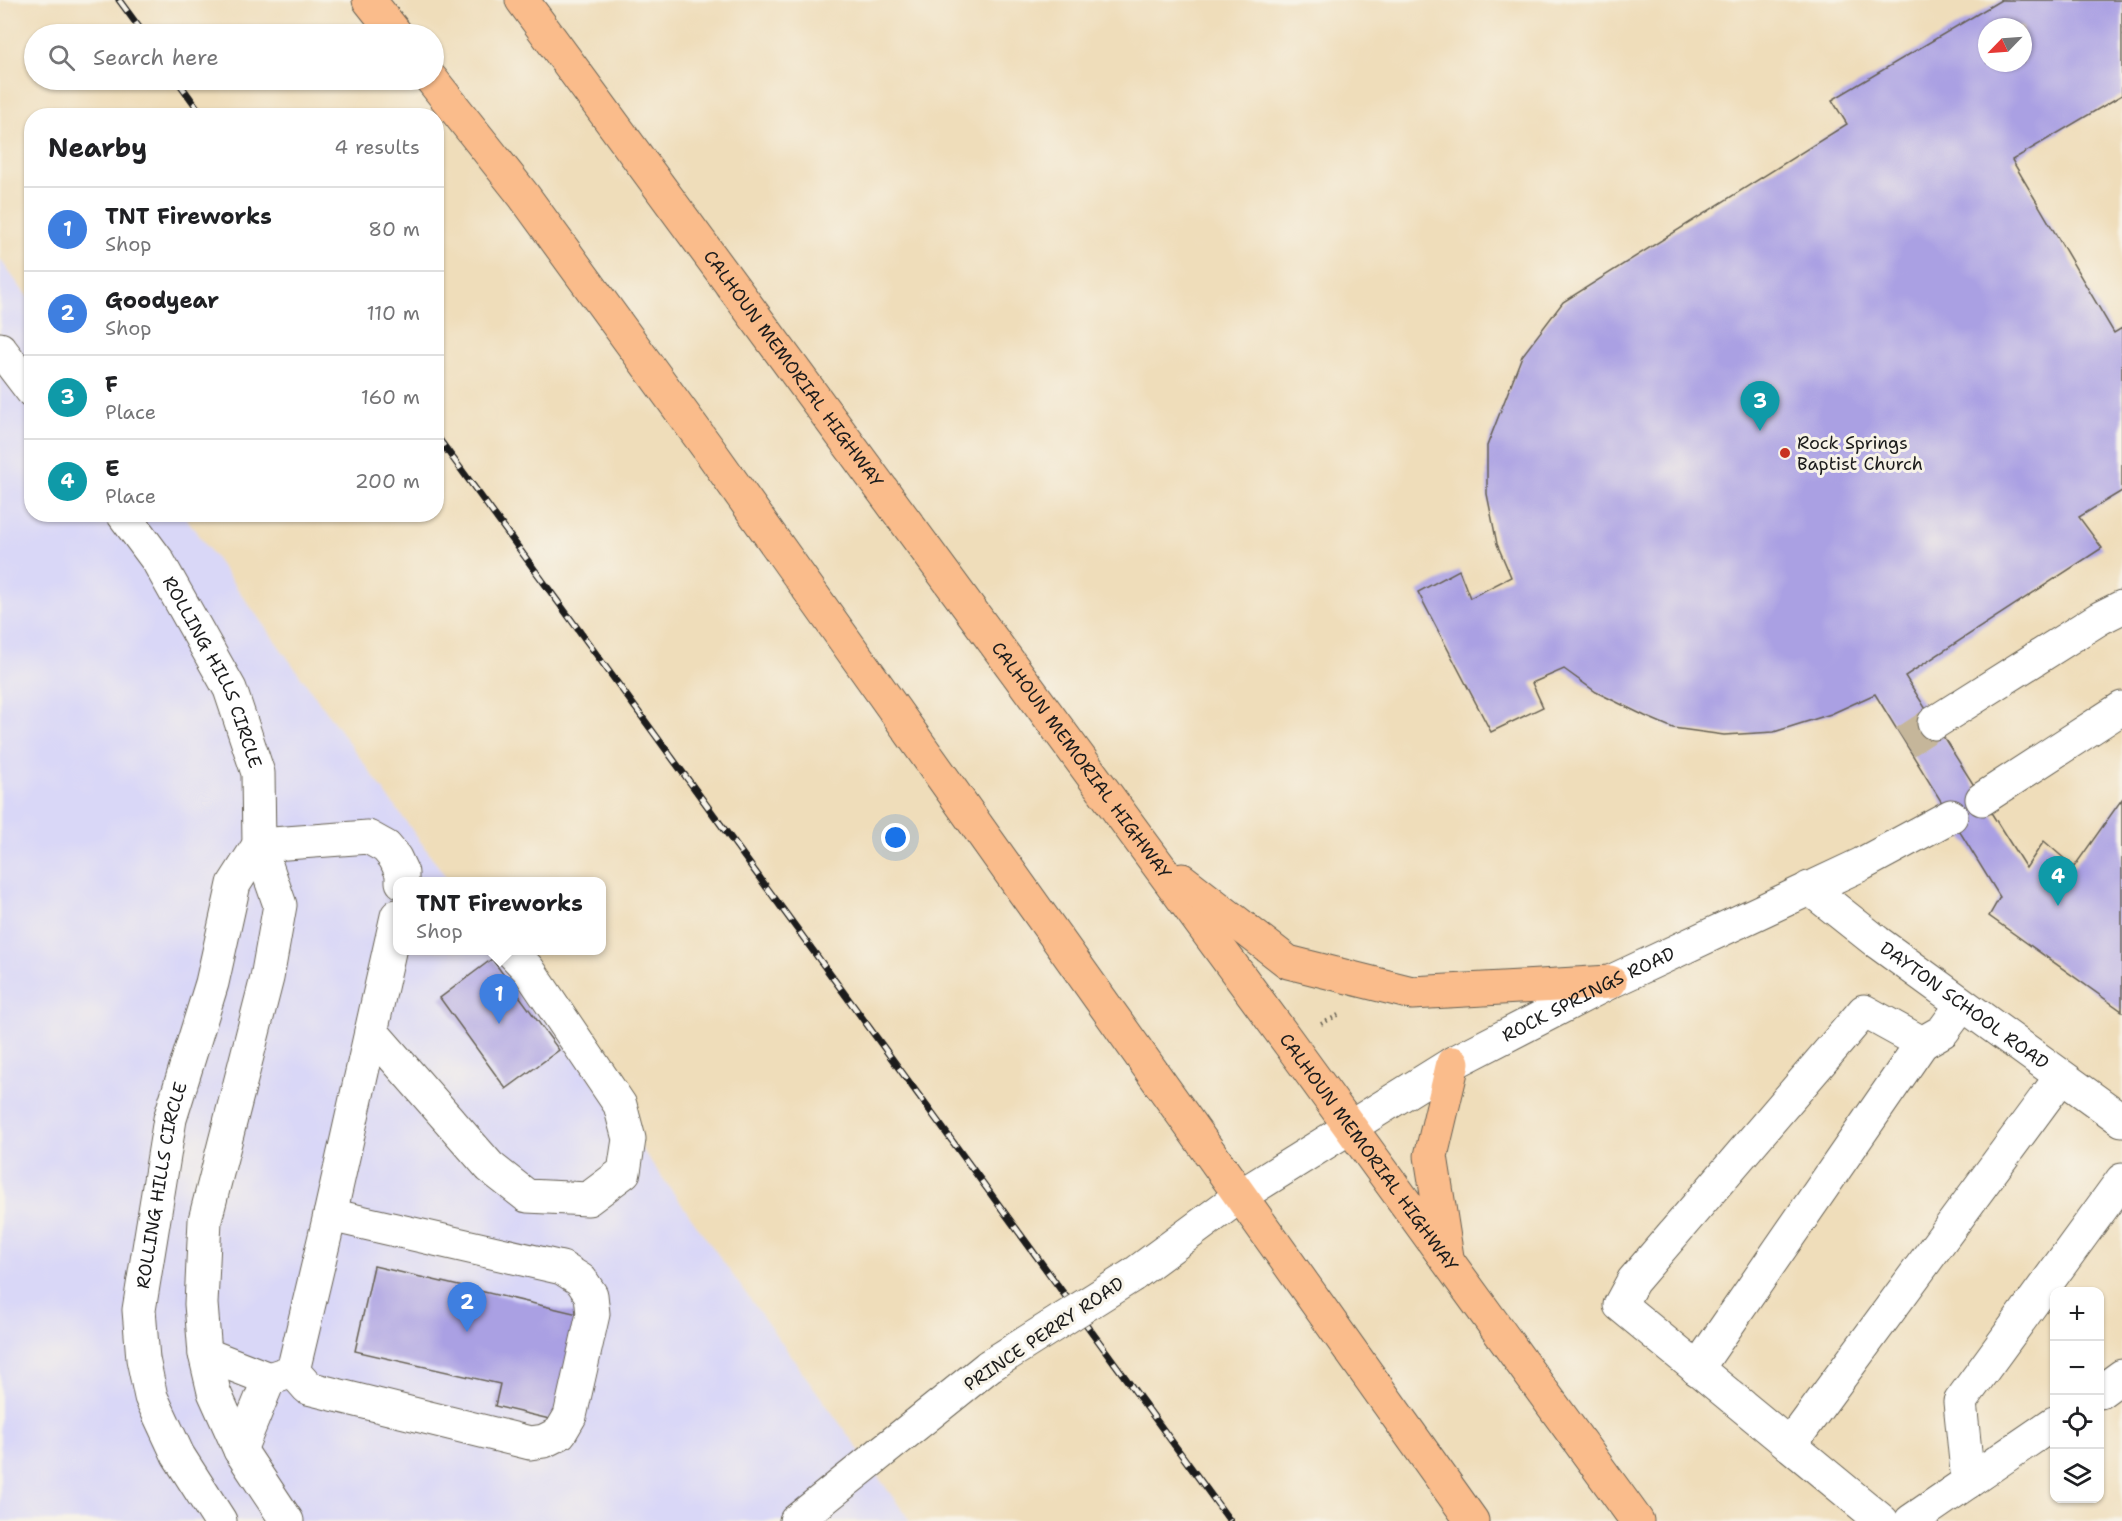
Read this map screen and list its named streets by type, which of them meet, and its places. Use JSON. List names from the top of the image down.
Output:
{
  "streets": {
    "highway": ["CALHOUN MEMORIAL HIGHWAY"],
    "street": [
      "ROLLING HILLS CIRCLE",
      "ROCK SPRINGS ROAD",
      "DAYTON SCHOOL ROAD",
      "PRINCE PERRY ROAD"
    ]
  },
  "crossings": [
    ["CALHOUN MEMORIAL HIGHWAY", "ROCK SPRINGS ROAD"],
    ["ROCK SPRINGS ROAD", "DAYTON SCHOOL ROAD"],
    ["ROCK SPRINGS ROAD", "PRINCE PERRY ROAD"]
  ],
  "places": ["Rock Springs Baptist Church"],
  "north": "bottom left",
  "page": {
    "search": "Search here",
    "heading": ["Nearby", "4 results"],
    "list": [
      {
        "mark": "1",
        "name": "TNT Fireworks",
        "note": "Shop",
        "value": "80 m"
      },
      {
        "mark": "2",
        "name": "Goodyear",
        "note": "Shop",
        "value": "110 m"
      },
      {
        "mark": "3",
        "name": "F",
        "note": "Place",
        "value": "160 m"
      },
      {
        "mark": "4",
        "name": "E",
        "note": "Place",
        "value": "200 m"
      }
    ],
    "pins": [
      "3",
      "4",
      "1",
      "2"
    ],
    "popup": ["TNT Fireworks", "Shop"],
    "map_buttons": ["+", "−"]
  }
}
